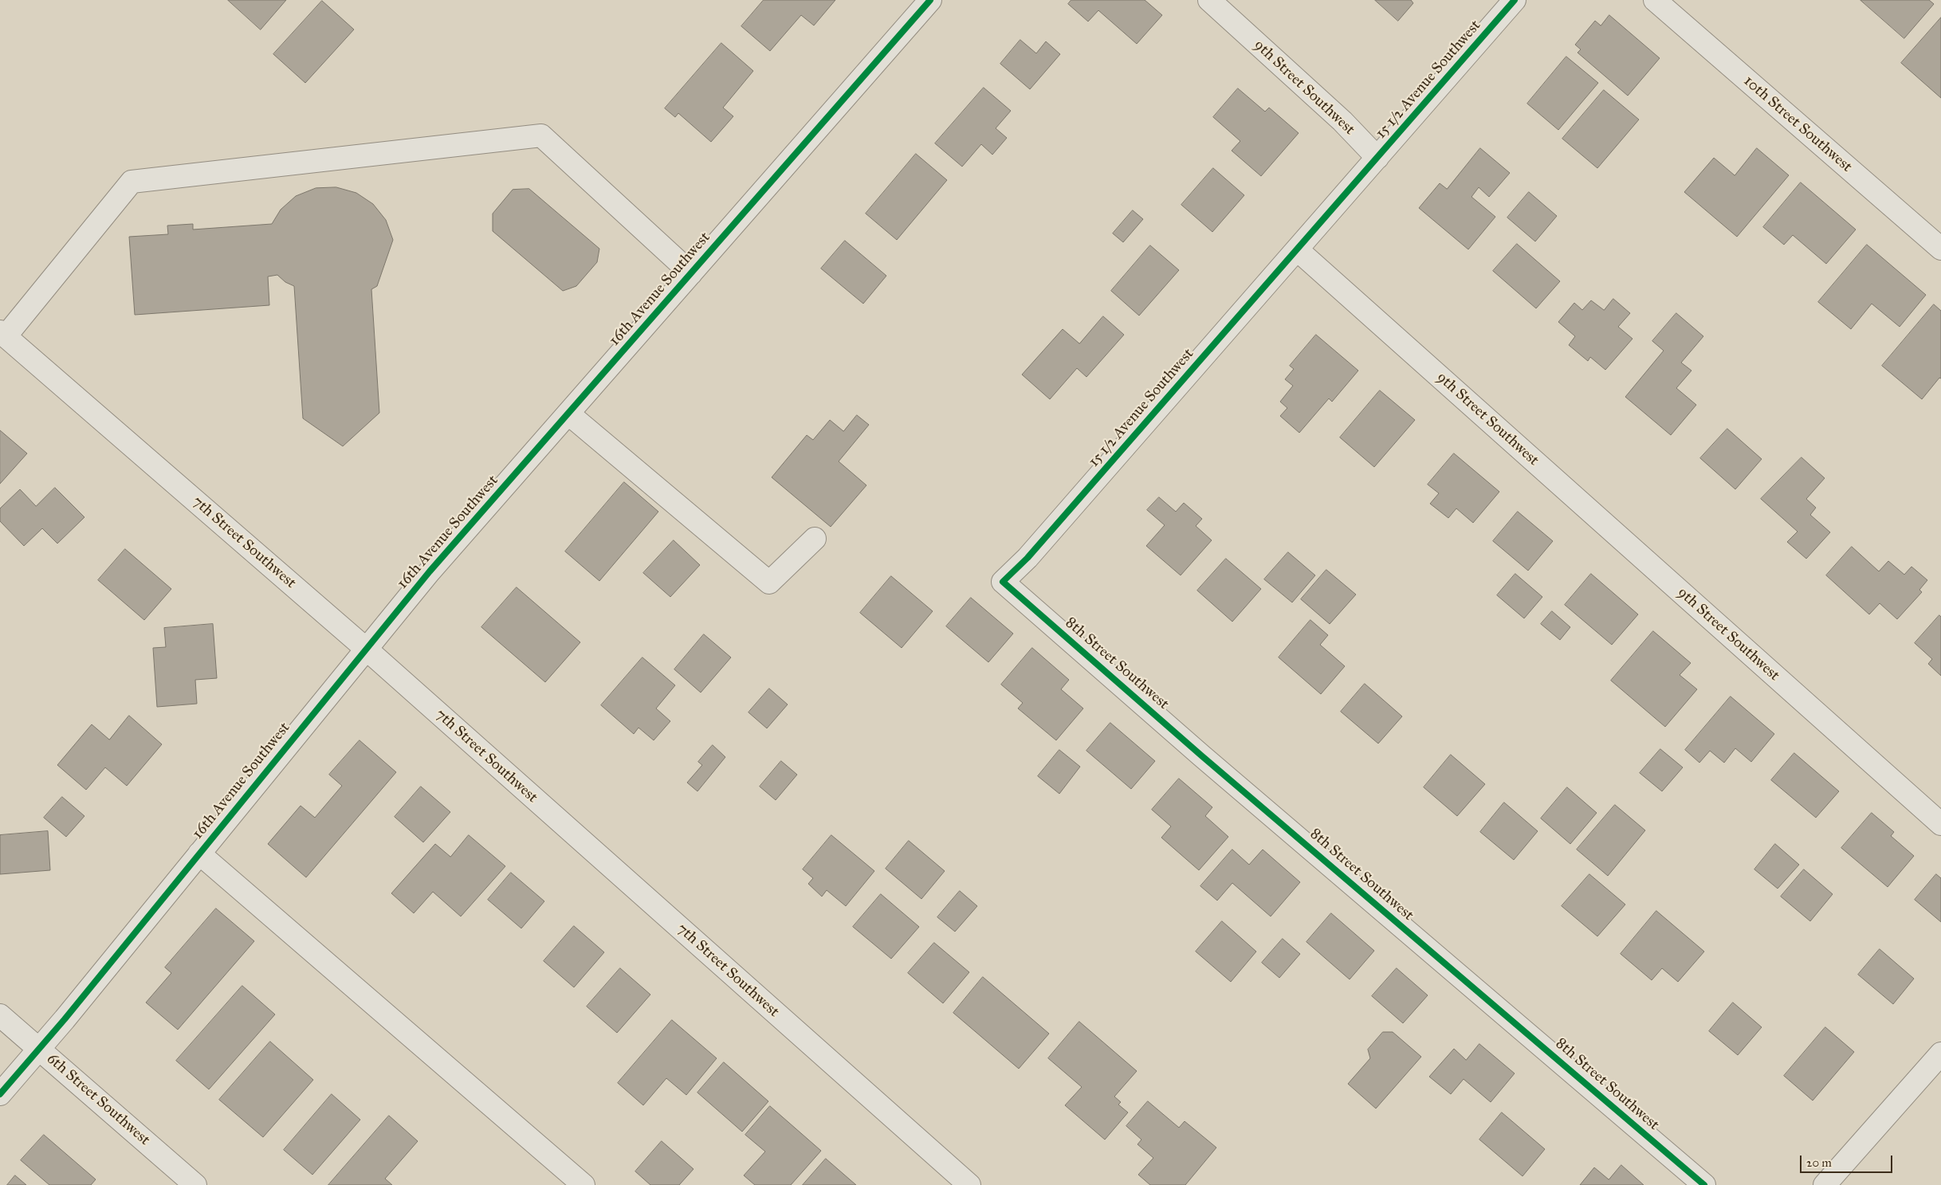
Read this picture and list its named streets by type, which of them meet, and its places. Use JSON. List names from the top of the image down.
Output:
{
  "streets": {
    "street": [
      "15 1/2 Avenue Southwest",
      "9th Street Southwest",
      "10th Street Southwest",
      "16th Avenue Southwest",
      "7th Street Southwest",
      "8th Street Southwest",
      "6th Street Southwest"
    ]
  },
  "crossings": [
    ["15 1/2 Avenue Southwest", "9th Street Southwest"],
    ["15 1/2 Avenue Southwest", "8th Street Southwest"],
    ["16th Avenue Southwest", "7th Street Southwest"],
    ["16th Avenue Southwest", "6th Street Southwest"]
  ],
  "scale_bar": "20 m"
}
